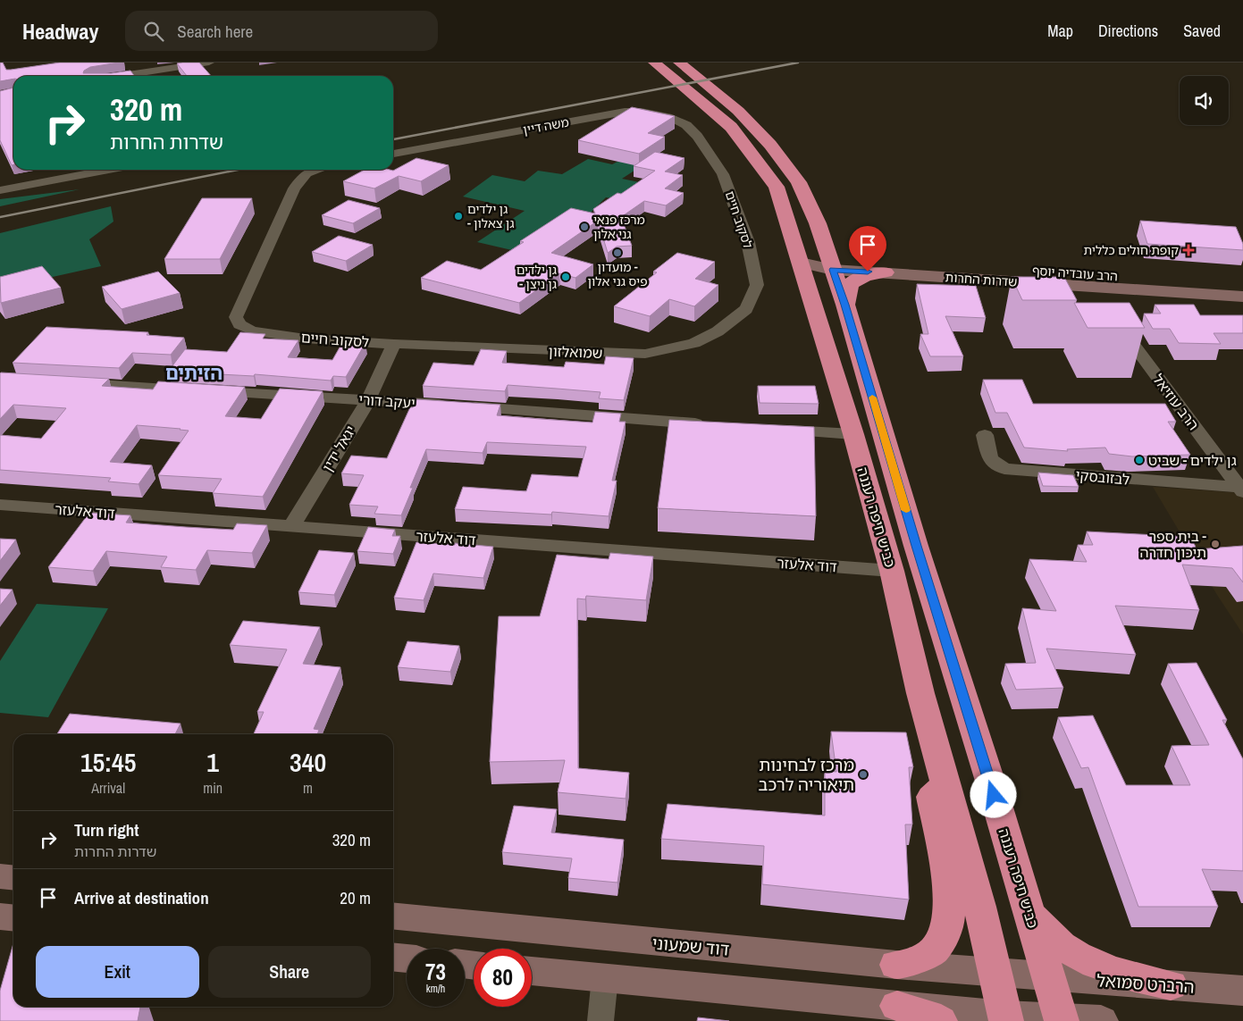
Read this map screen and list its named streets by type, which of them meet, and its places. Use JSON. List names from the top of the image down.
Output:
{
  "streets": {
    "highway": ["כביש חיפה רעננה"],
    "main road": [
      "הרב עובדיה יוסף",
      "שדרות החרות",
      "דוד שמעוני",
      "הרברט סמואל"
    ],
    "street": [
      "משה דיין",
      "לסקוב חיים",
      "שמואלזון",
      "יעקב דורי",
      "הרב עוזיאל",
      "יגאל ידין",
      "לבזובסקי",
      "דוד אלעזר"
    ]
  },
  "crossings": [
    ["משה דיין", "לסקוב חיים"],
    ["לסקוב חיים", "שמואלזון"],
    ["לסקוב חיים", "יגאל ידין"],
    ["הרב עובדיה יוסף", "שדרות החרות"],
    ["הרב עובדיה יוסף", "כביש חיפה רעננה"],
    ["שדרות החרות", "כביש חיפה רעננה"],
    ["שמואלזון", "יגאל ידין"],
    ["יעקב דורי", "יגאל ידין"],
    ["הרב עוזיאל", "לבזובסקי"],
    ["יגאל ידין", "דוד אלעזר"],
    ["דוד אלעזר", "כביש חיפה רעננה"],
    ["כביש חיפה רעננה", "דוד שמעוני"],
    ["כביש חיפה רעננה", "הרברט סמואל"],
    ["דוד שמעוני", "הרברט סמואל"]
  ],
  "districts": ["הזיתים"],
  "places": {
    "other": [
      "גן ילדים - גן צאלון",
      "מרכז פנאי גני אלון",
      "מועדון - פיס גני אלון",
      "גן ילדים - גן ניצן",
      "גן ילדים - שביט",
      "בית ספר - תיכון חדרה",
      "מרכז לבחינות תיאוריה לרכב"
    ],
    "health": ["קופת חולים כללית"]
  },
  "page": {
    "header": "Headway",
    "search": "Search here",
    "nav": ["Map", "Directions", "Saved"],
    "turn": ["320 m", "שדרות החרות"],
    "eta": [
      "15:45",
      "Arrival",
      "1",
      "min",
      "340",
      "m"
    ],
    "list": [
      {
        "name": "Turn right",
        "note": "שדרות החרות",
        "value": "320 m"
      },
      {
        "name": "Arrive at destination",
        "value": "20 m"
      }
    ],
    "buttons": ["Exit", "Share"],
    "speed": "73 km/h",
    "limit": "80"
  }
}
